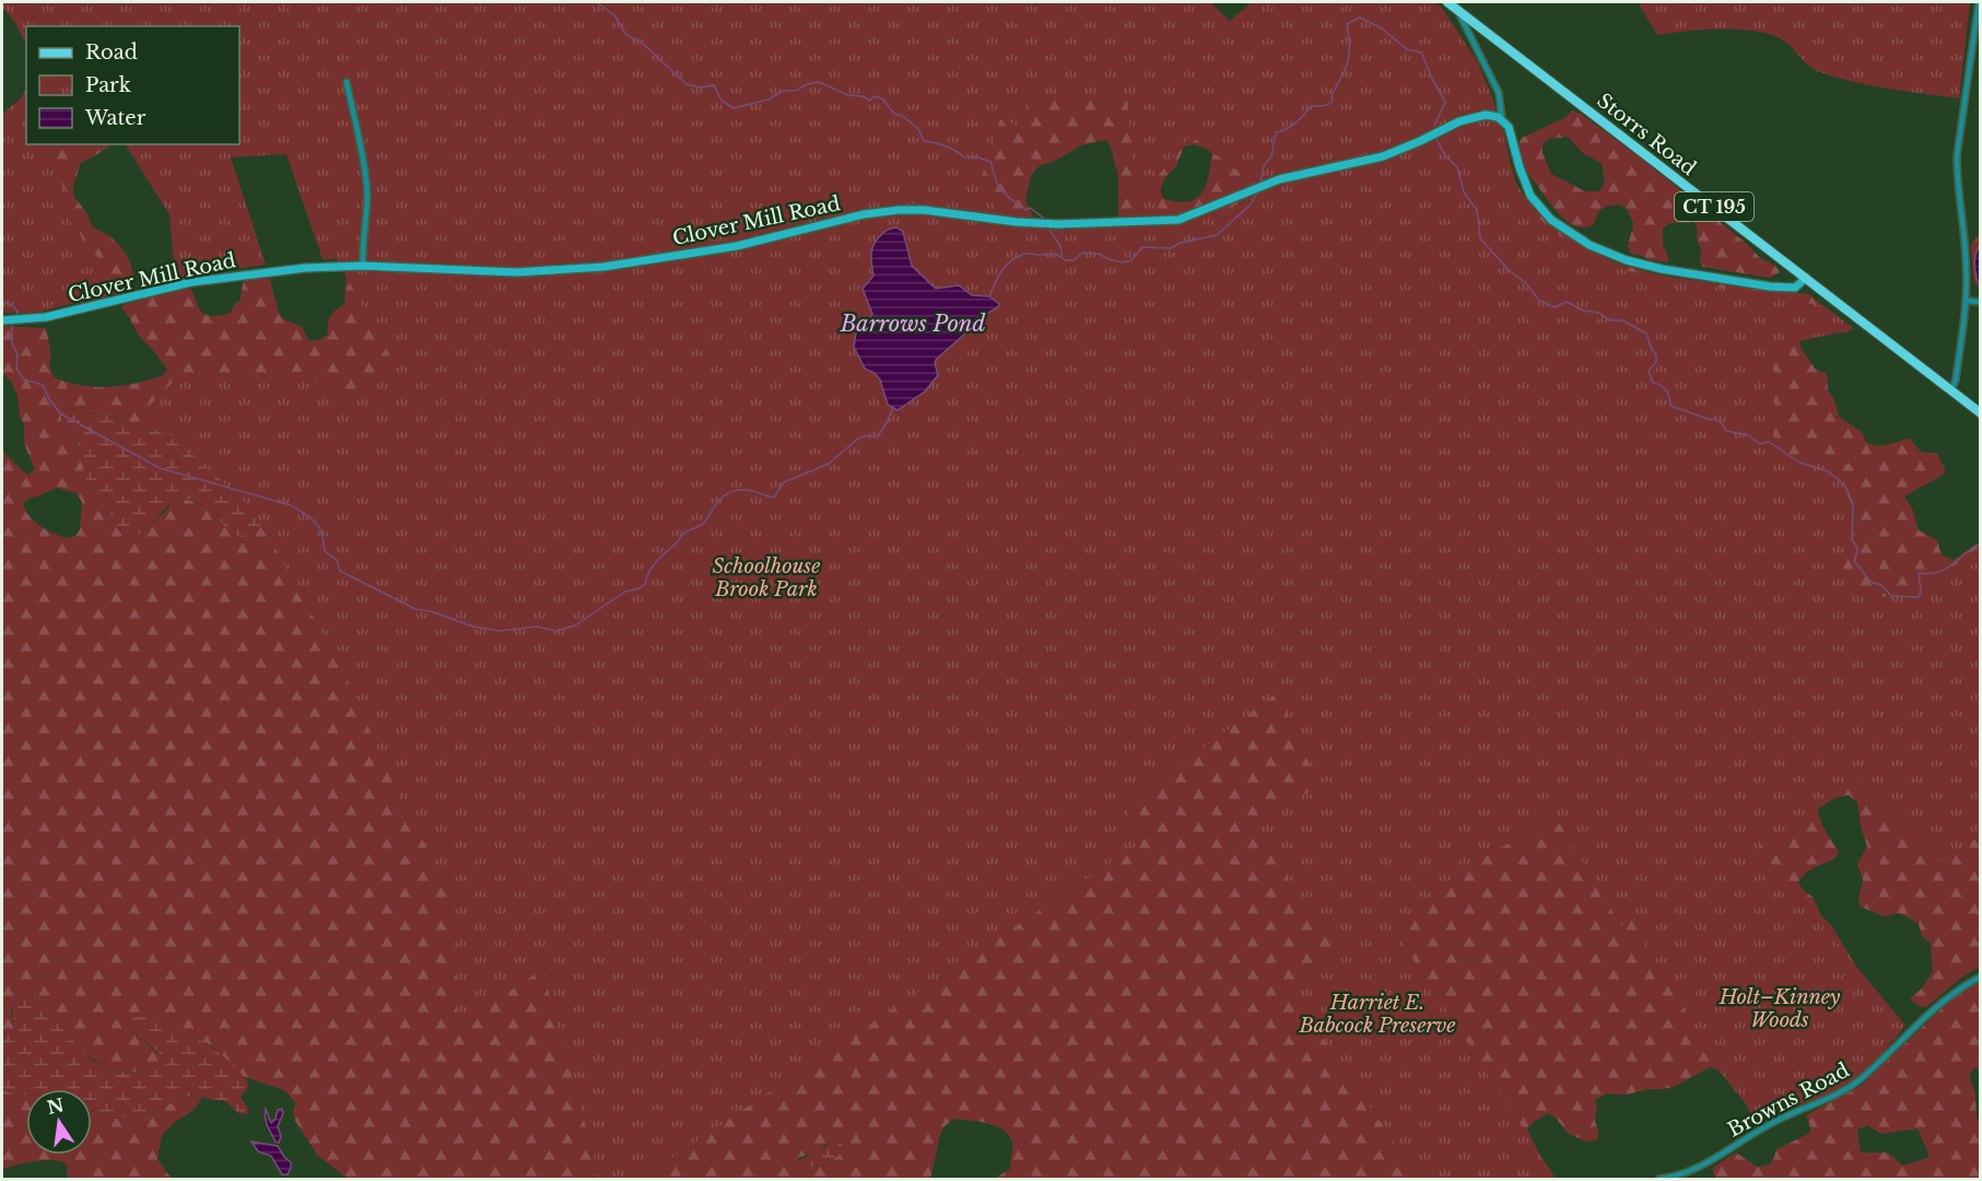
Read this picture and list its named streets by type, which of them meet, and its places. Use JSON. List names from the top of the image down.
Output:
{
  "streets": {
    "main road": ["Storrs Road", "CT 195"],
    "street": ["Clover Mill Road", "Browns Road"]
  },
  "water": ["Barrows Pond"],
  "parks": ["Schoolhouse Brook Park", "Holt–Kinney Woods", "Harriet E. Babcock Preserve"],
  "legend": ["Road", "Park", "Water"],
  "north": "top"
}
